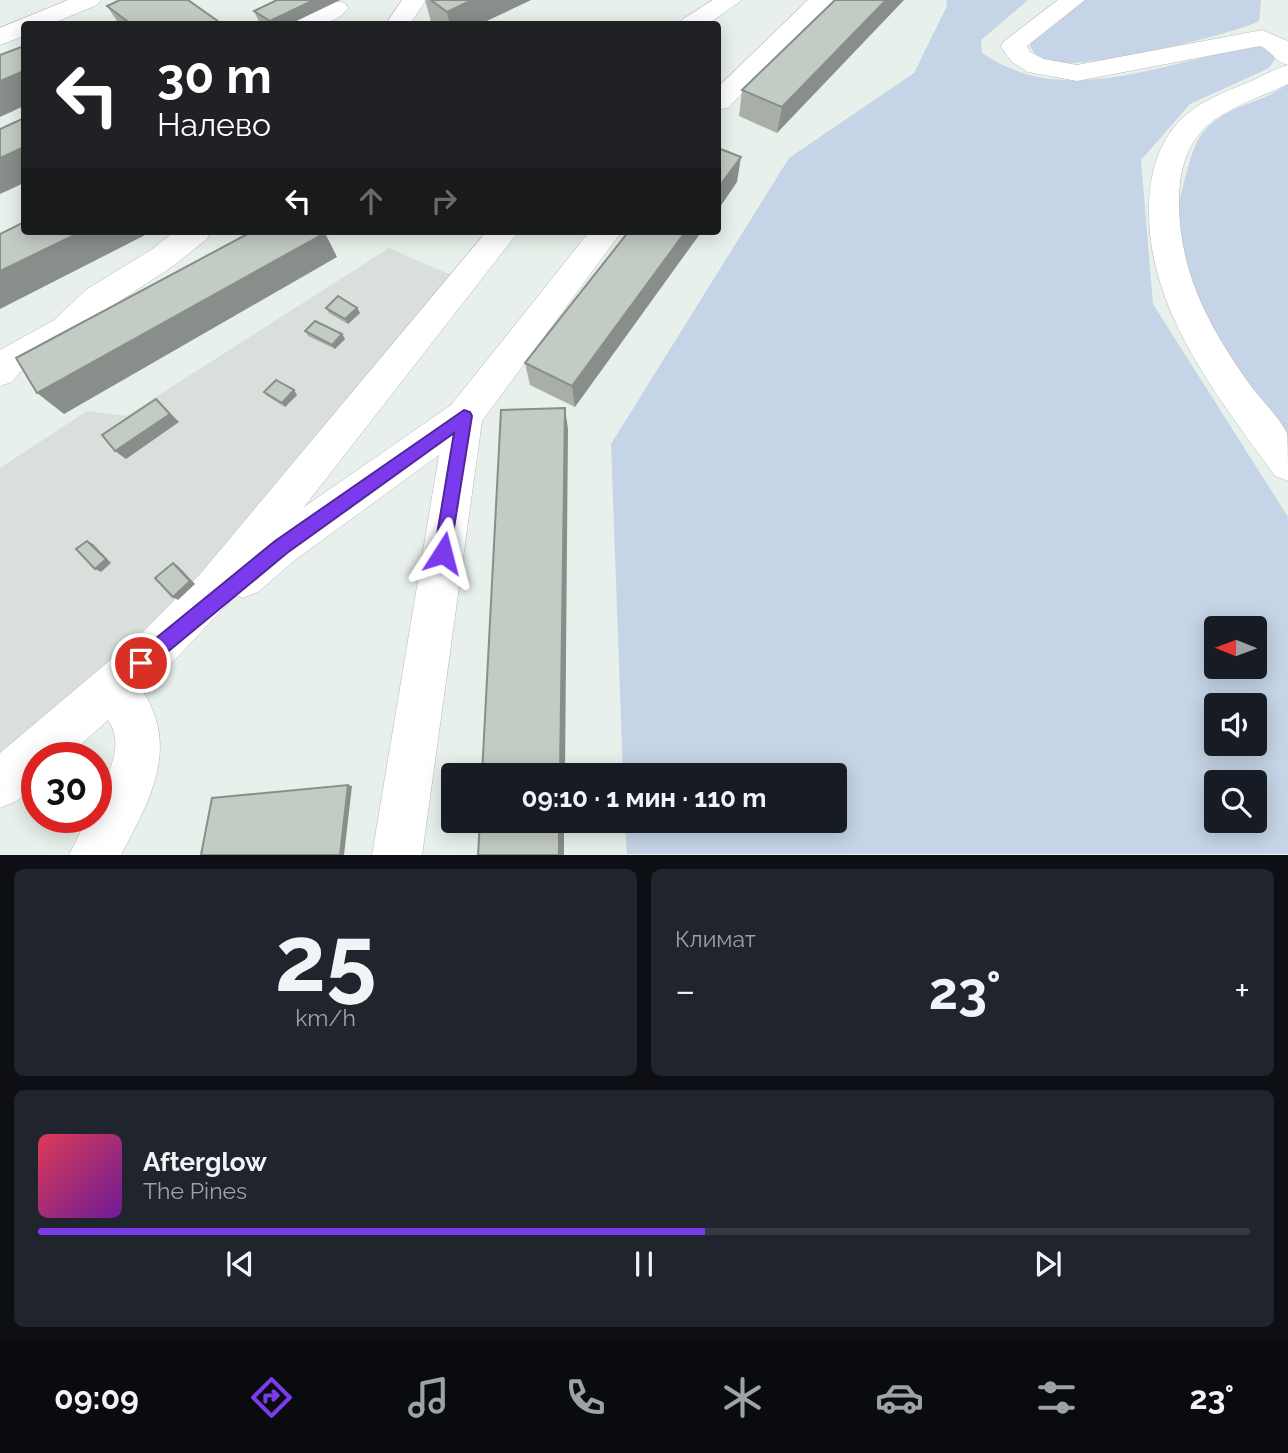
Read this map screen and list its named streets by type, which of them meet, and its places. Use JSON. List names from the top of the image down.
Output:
{
  "north": "left",
  "page": {
    "turn": ["30 m", "Налево"],
    "limit": "30",
    "trip": "09:10 · 1 мин · 110 m",
    "tile": [
      ["25", "km/h"],
      "Климат"
    ],
    "heat": ["−", "23°", "+"],
    "song": ["Afterglow", "The Pines"],
    "tabs": ["09:09", "23°"]
  }
}
